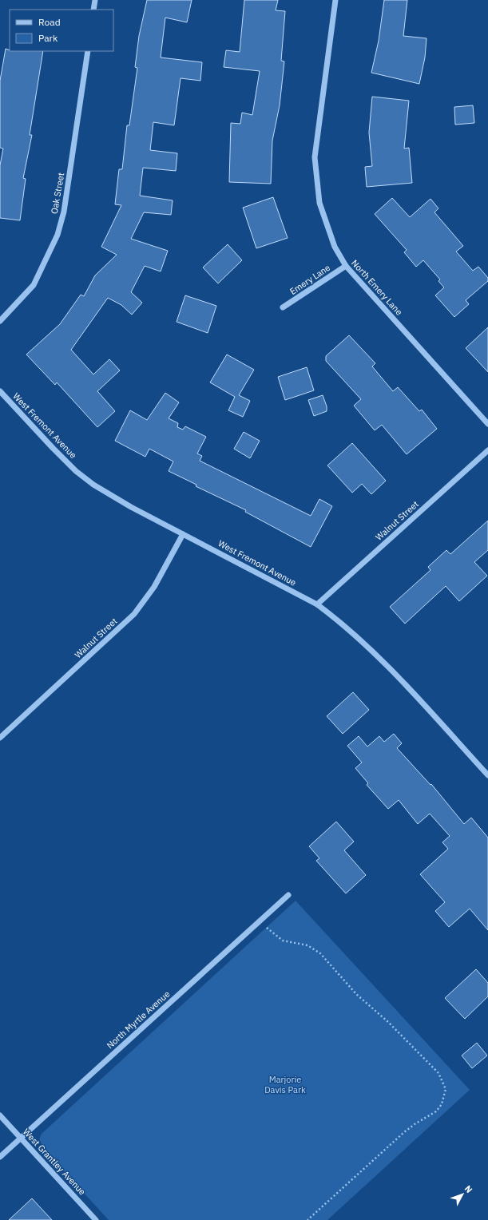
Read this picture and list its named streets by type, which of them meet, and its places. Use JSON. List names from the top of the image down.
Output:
{
  "streets": {
    "street": [
      "Oak Street",
      "Emery Lane",
      "North Emery Lane",
      "West Fremont Avenue",
      "Walnut Street",
      "North Myrtle Avenue",
      "West Grantley Avenue"
    ]
  },
  "crossings": [
    ["Emery Lane", "North Emery Lane"],
    ["West Fremont Avenue", "Walnut Street"],
    ["North Myrtle Avenue", "West Grantley Avenue"]
  ],
  "parks": ["Marjorie Davis Park"],
  "legend": ["Road", "Park"],
  "north": "top right"
}
